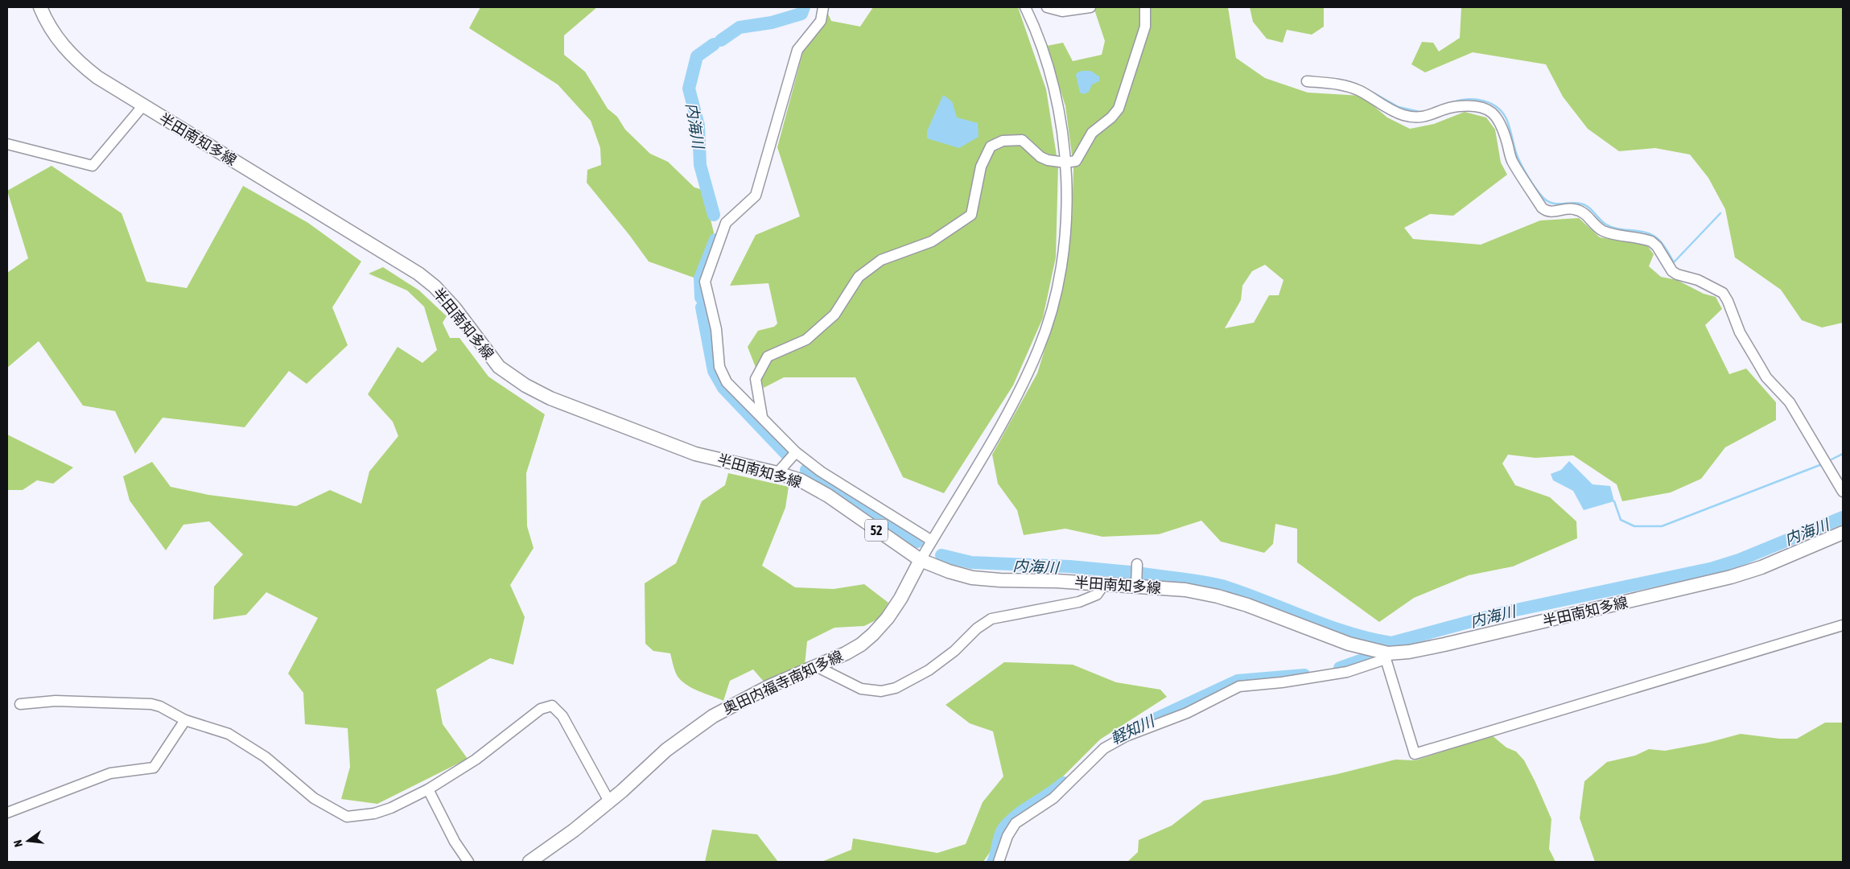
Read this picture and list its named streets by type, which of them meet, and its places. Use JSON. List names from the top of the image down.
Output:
{
  "streets": {
    "main road": ["半田南知多線", "52", "奥田内福寺南知多線"]
  },
  "crossings": [
    ["半田南知多線", "奥田内福寺南知多線"]
  ],
  "water": ["内海川", "軽知川"],
  "north": "left"
}
